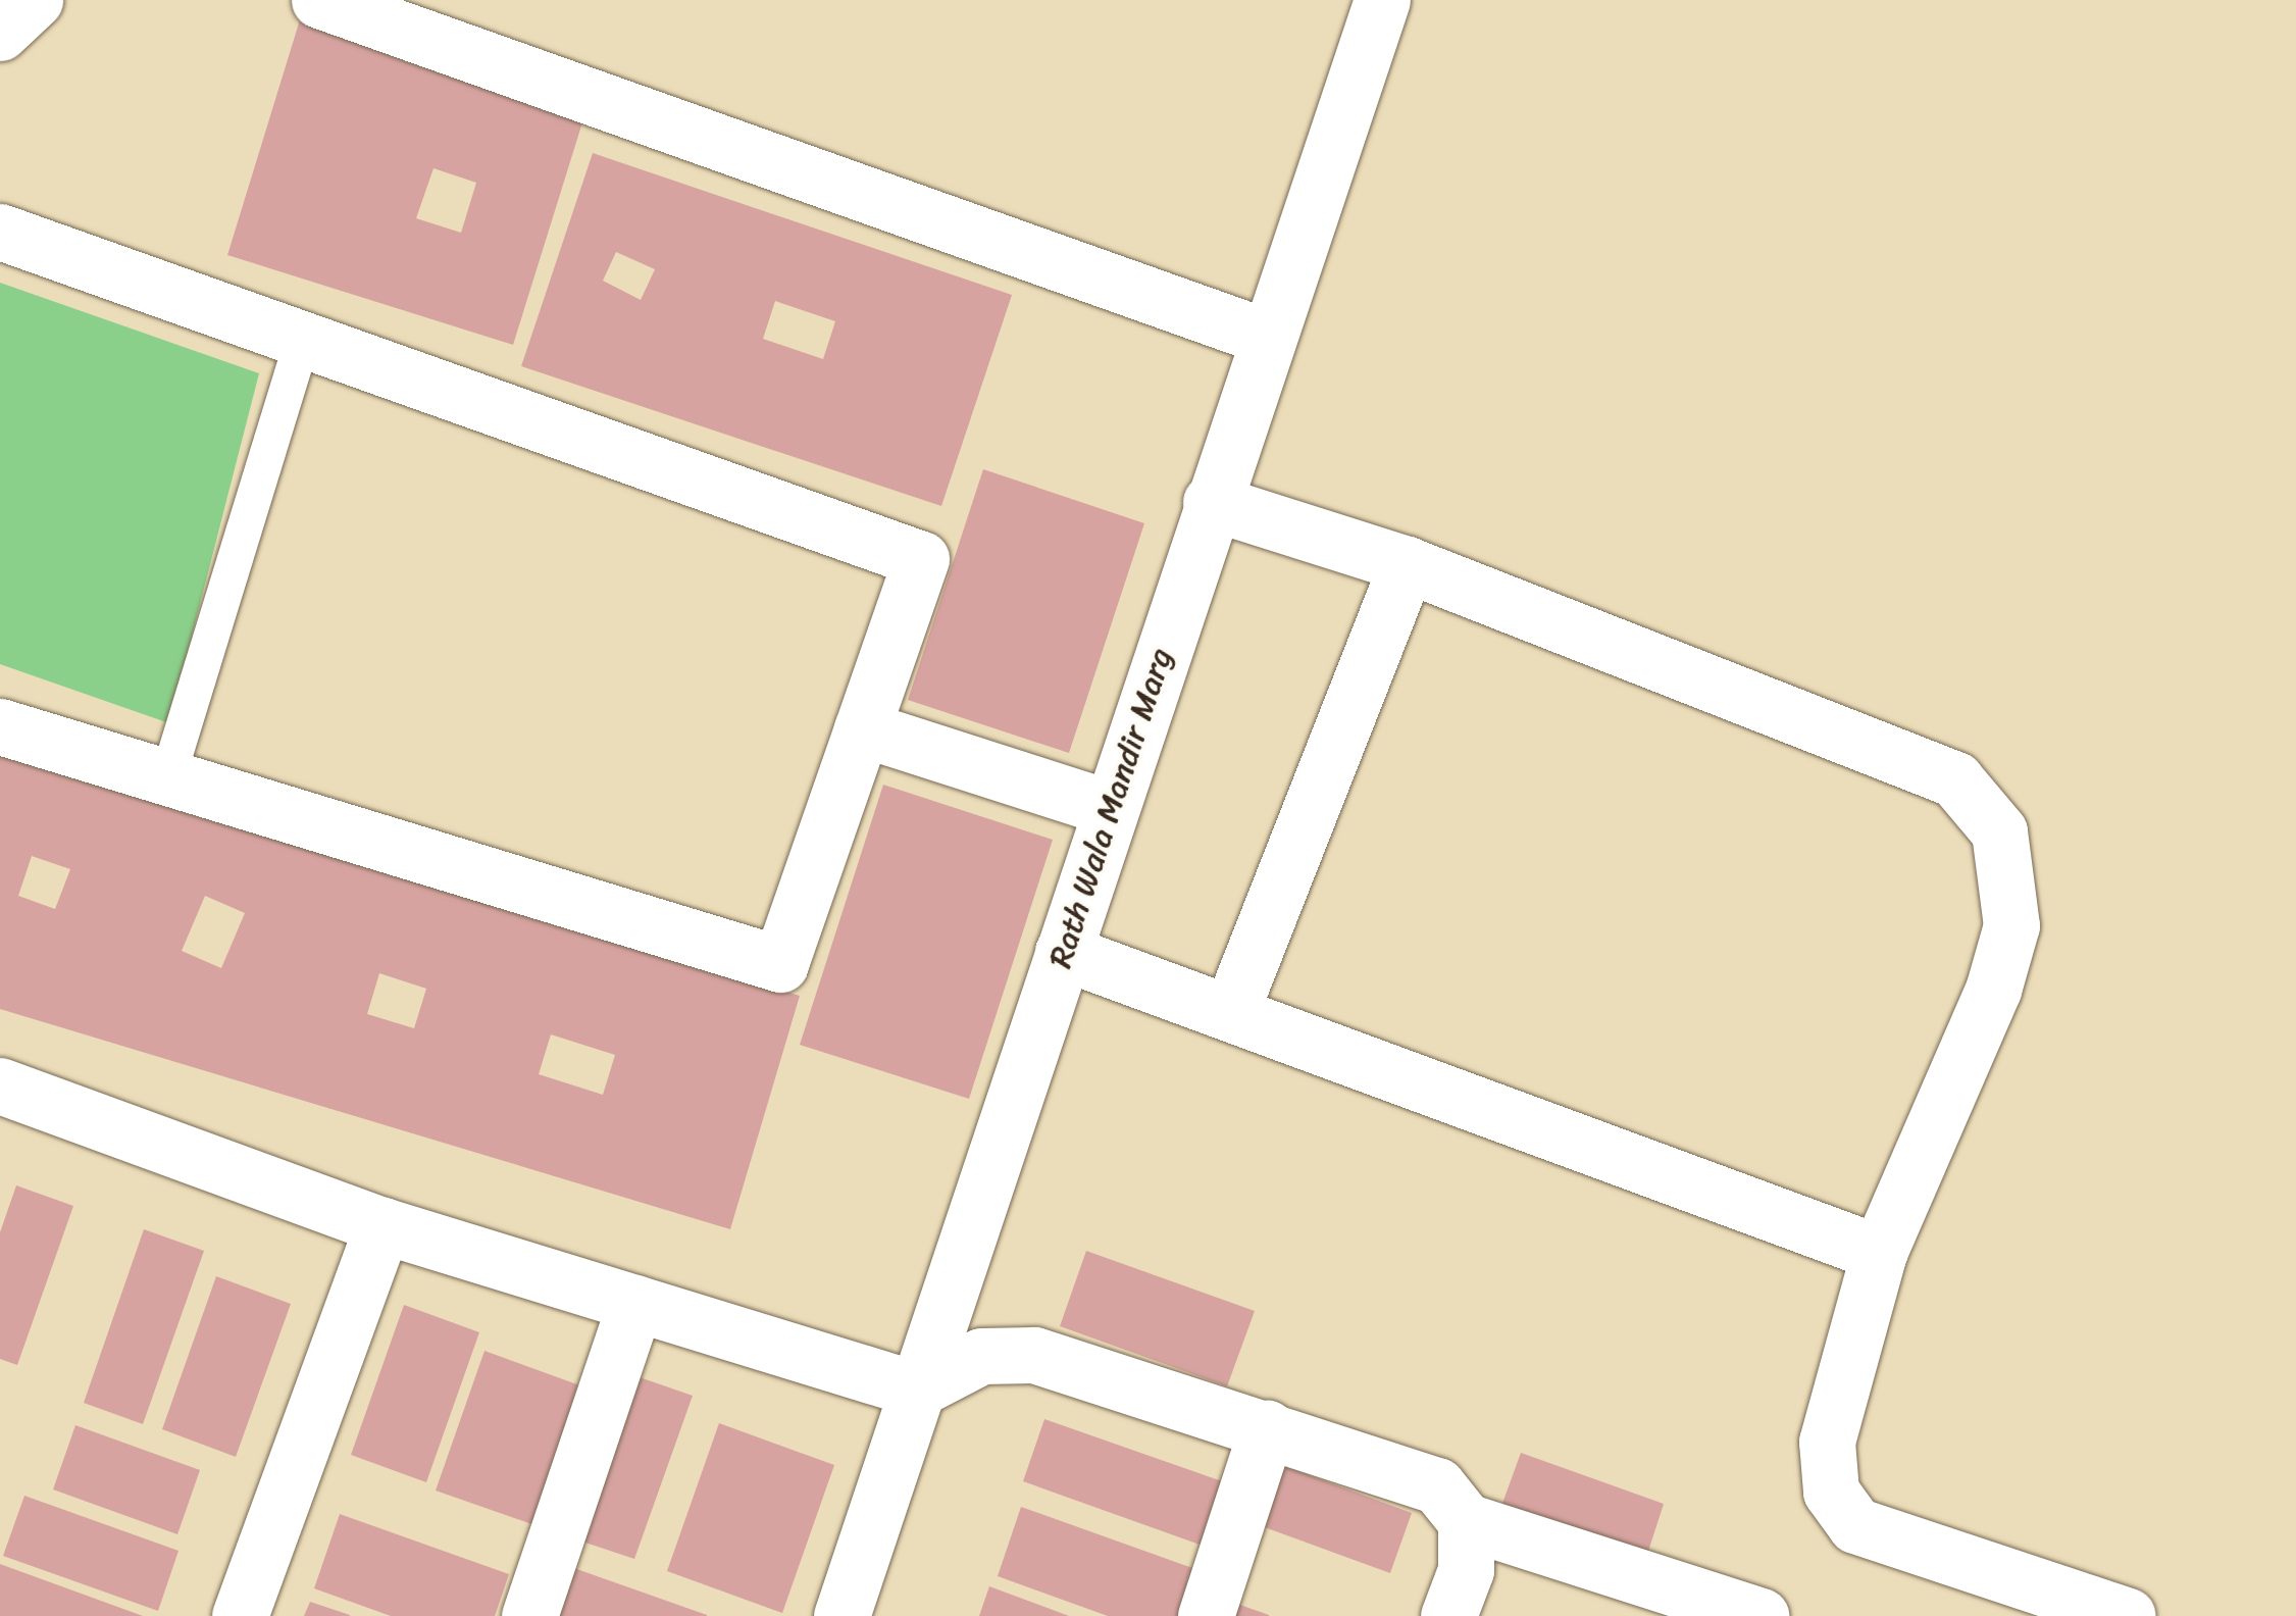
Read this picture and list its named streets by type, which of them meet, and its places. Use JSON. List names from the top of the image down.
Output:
{
  "streets": {
    "street": ["Rath Wala Mandir Marg"]
  }
}
